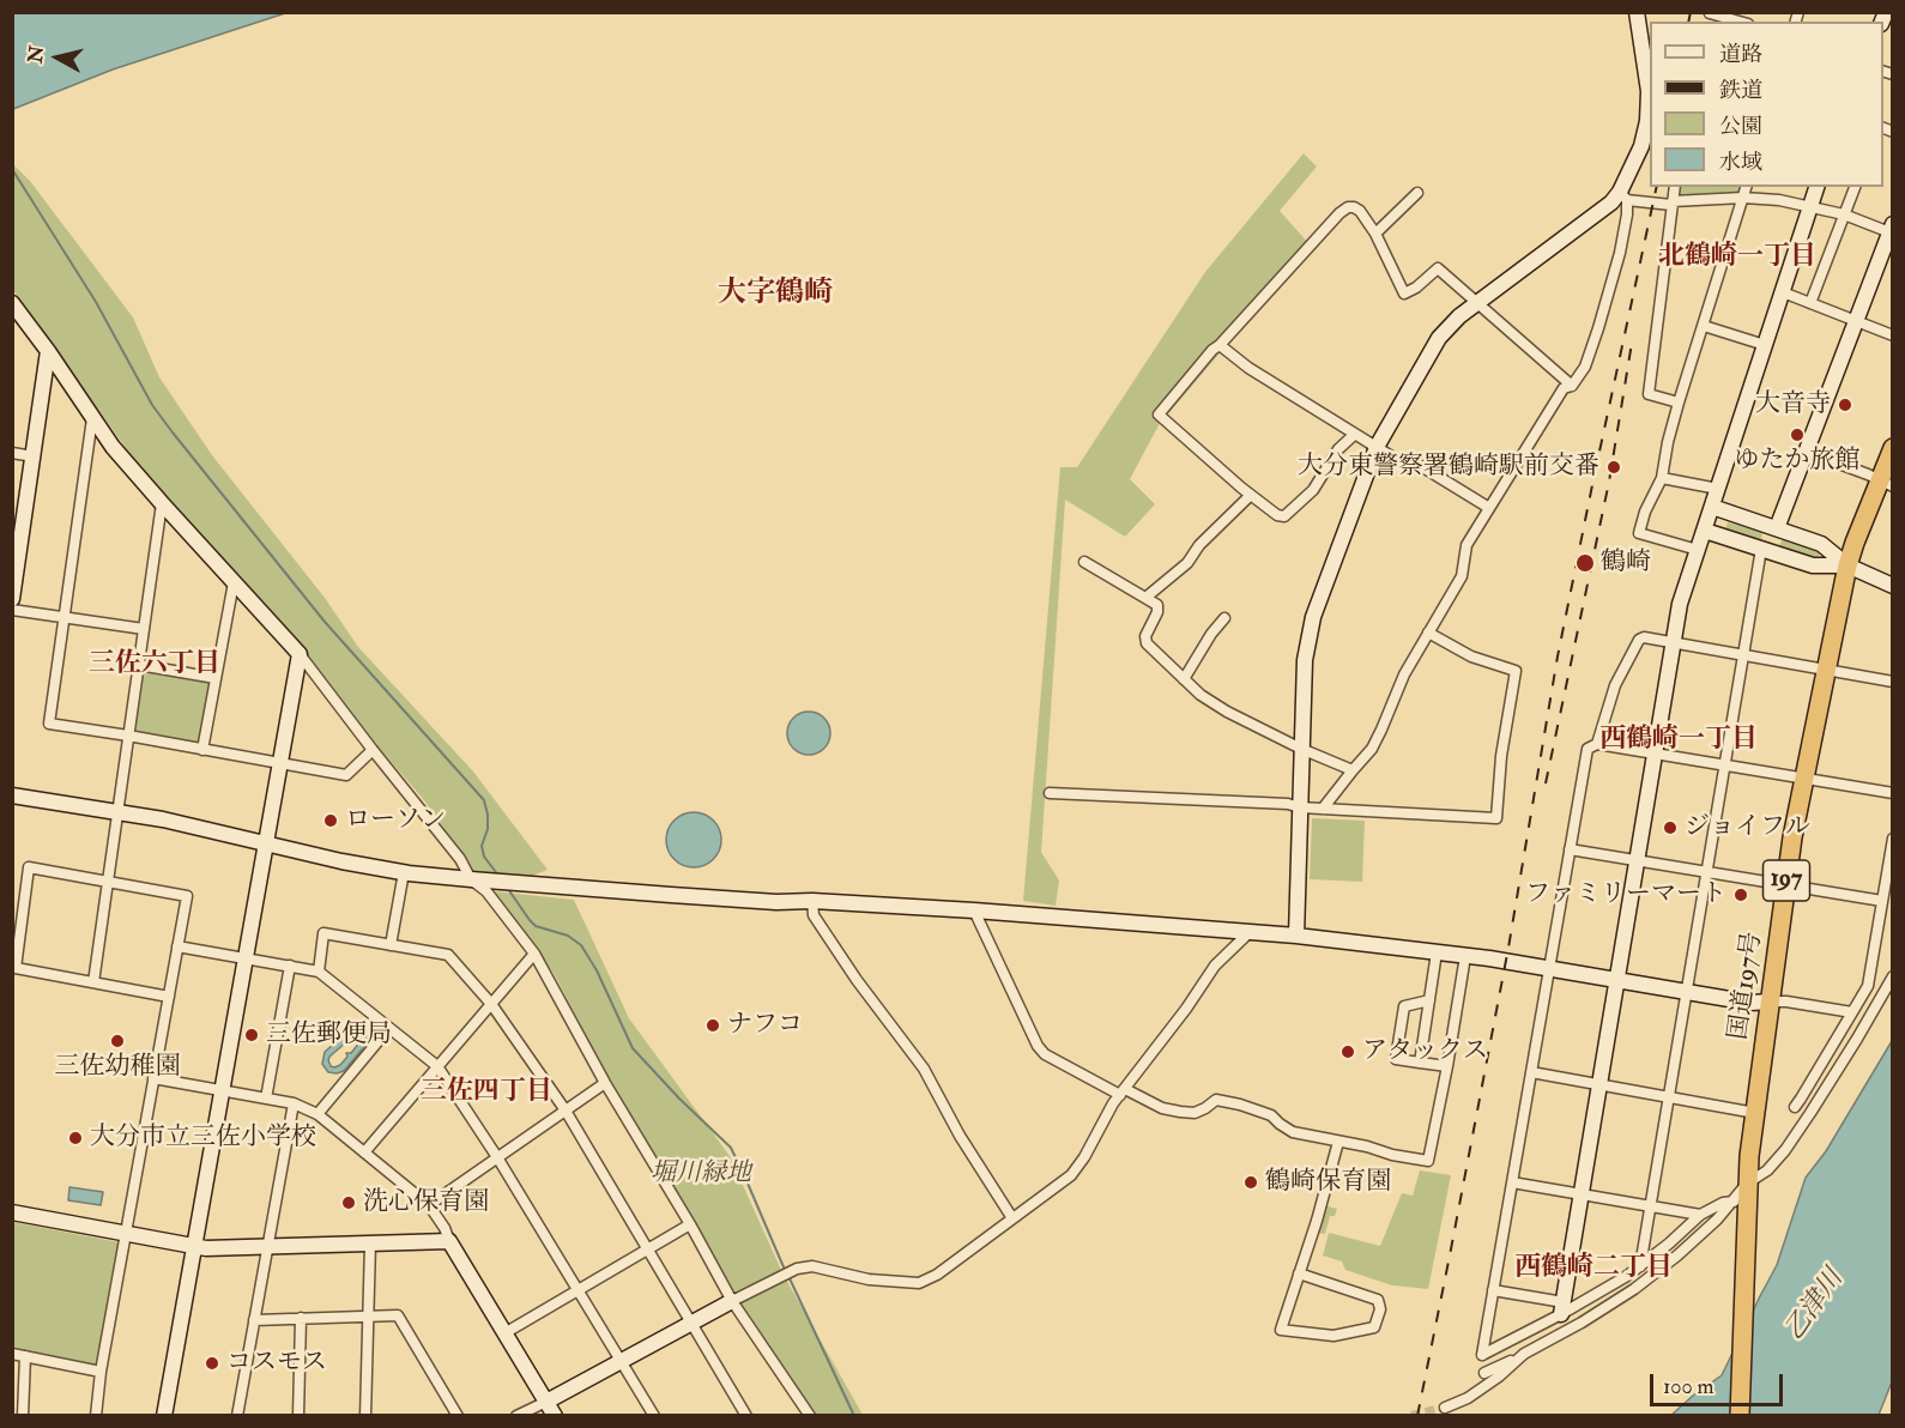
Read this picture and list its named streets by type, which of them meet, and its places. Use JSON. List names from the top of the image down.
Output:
{
  "streets": {
    "highway": ["197", "国道197号"]
  },
  "districts": [
    "北鶴崎一丁目",
    "大字鶴崎",
    "三佐六丁目",
    "西鶴崎一丁目",
    "三佐四丁目",
    "西鶴崎二丁目"
  ],
  "water": ["乙津川"],
  "parks": ["堀川緑地"],
  "places": [
    "大音寺",
    "ゆたか旅館",
    "大分東警察署鶴崎駅前交番",
    "鶴崎",
    "ローソン",
    "ジョイフル",
    "ファミリーマート",
    "ナフコ",
    "三佐郵便局",
    "三佐幼稚園",
    "アタックス",
    "大分市立三佐小学校",
    "鶴崎保育園",
    "洗心保育園",
    "コスモス"
  ],
  "legend": [
    "道路",
    "鉄道",
    "公園",
    "水域"
  ],
  "scale_bar": "100 m",
  "north": "left"
}
